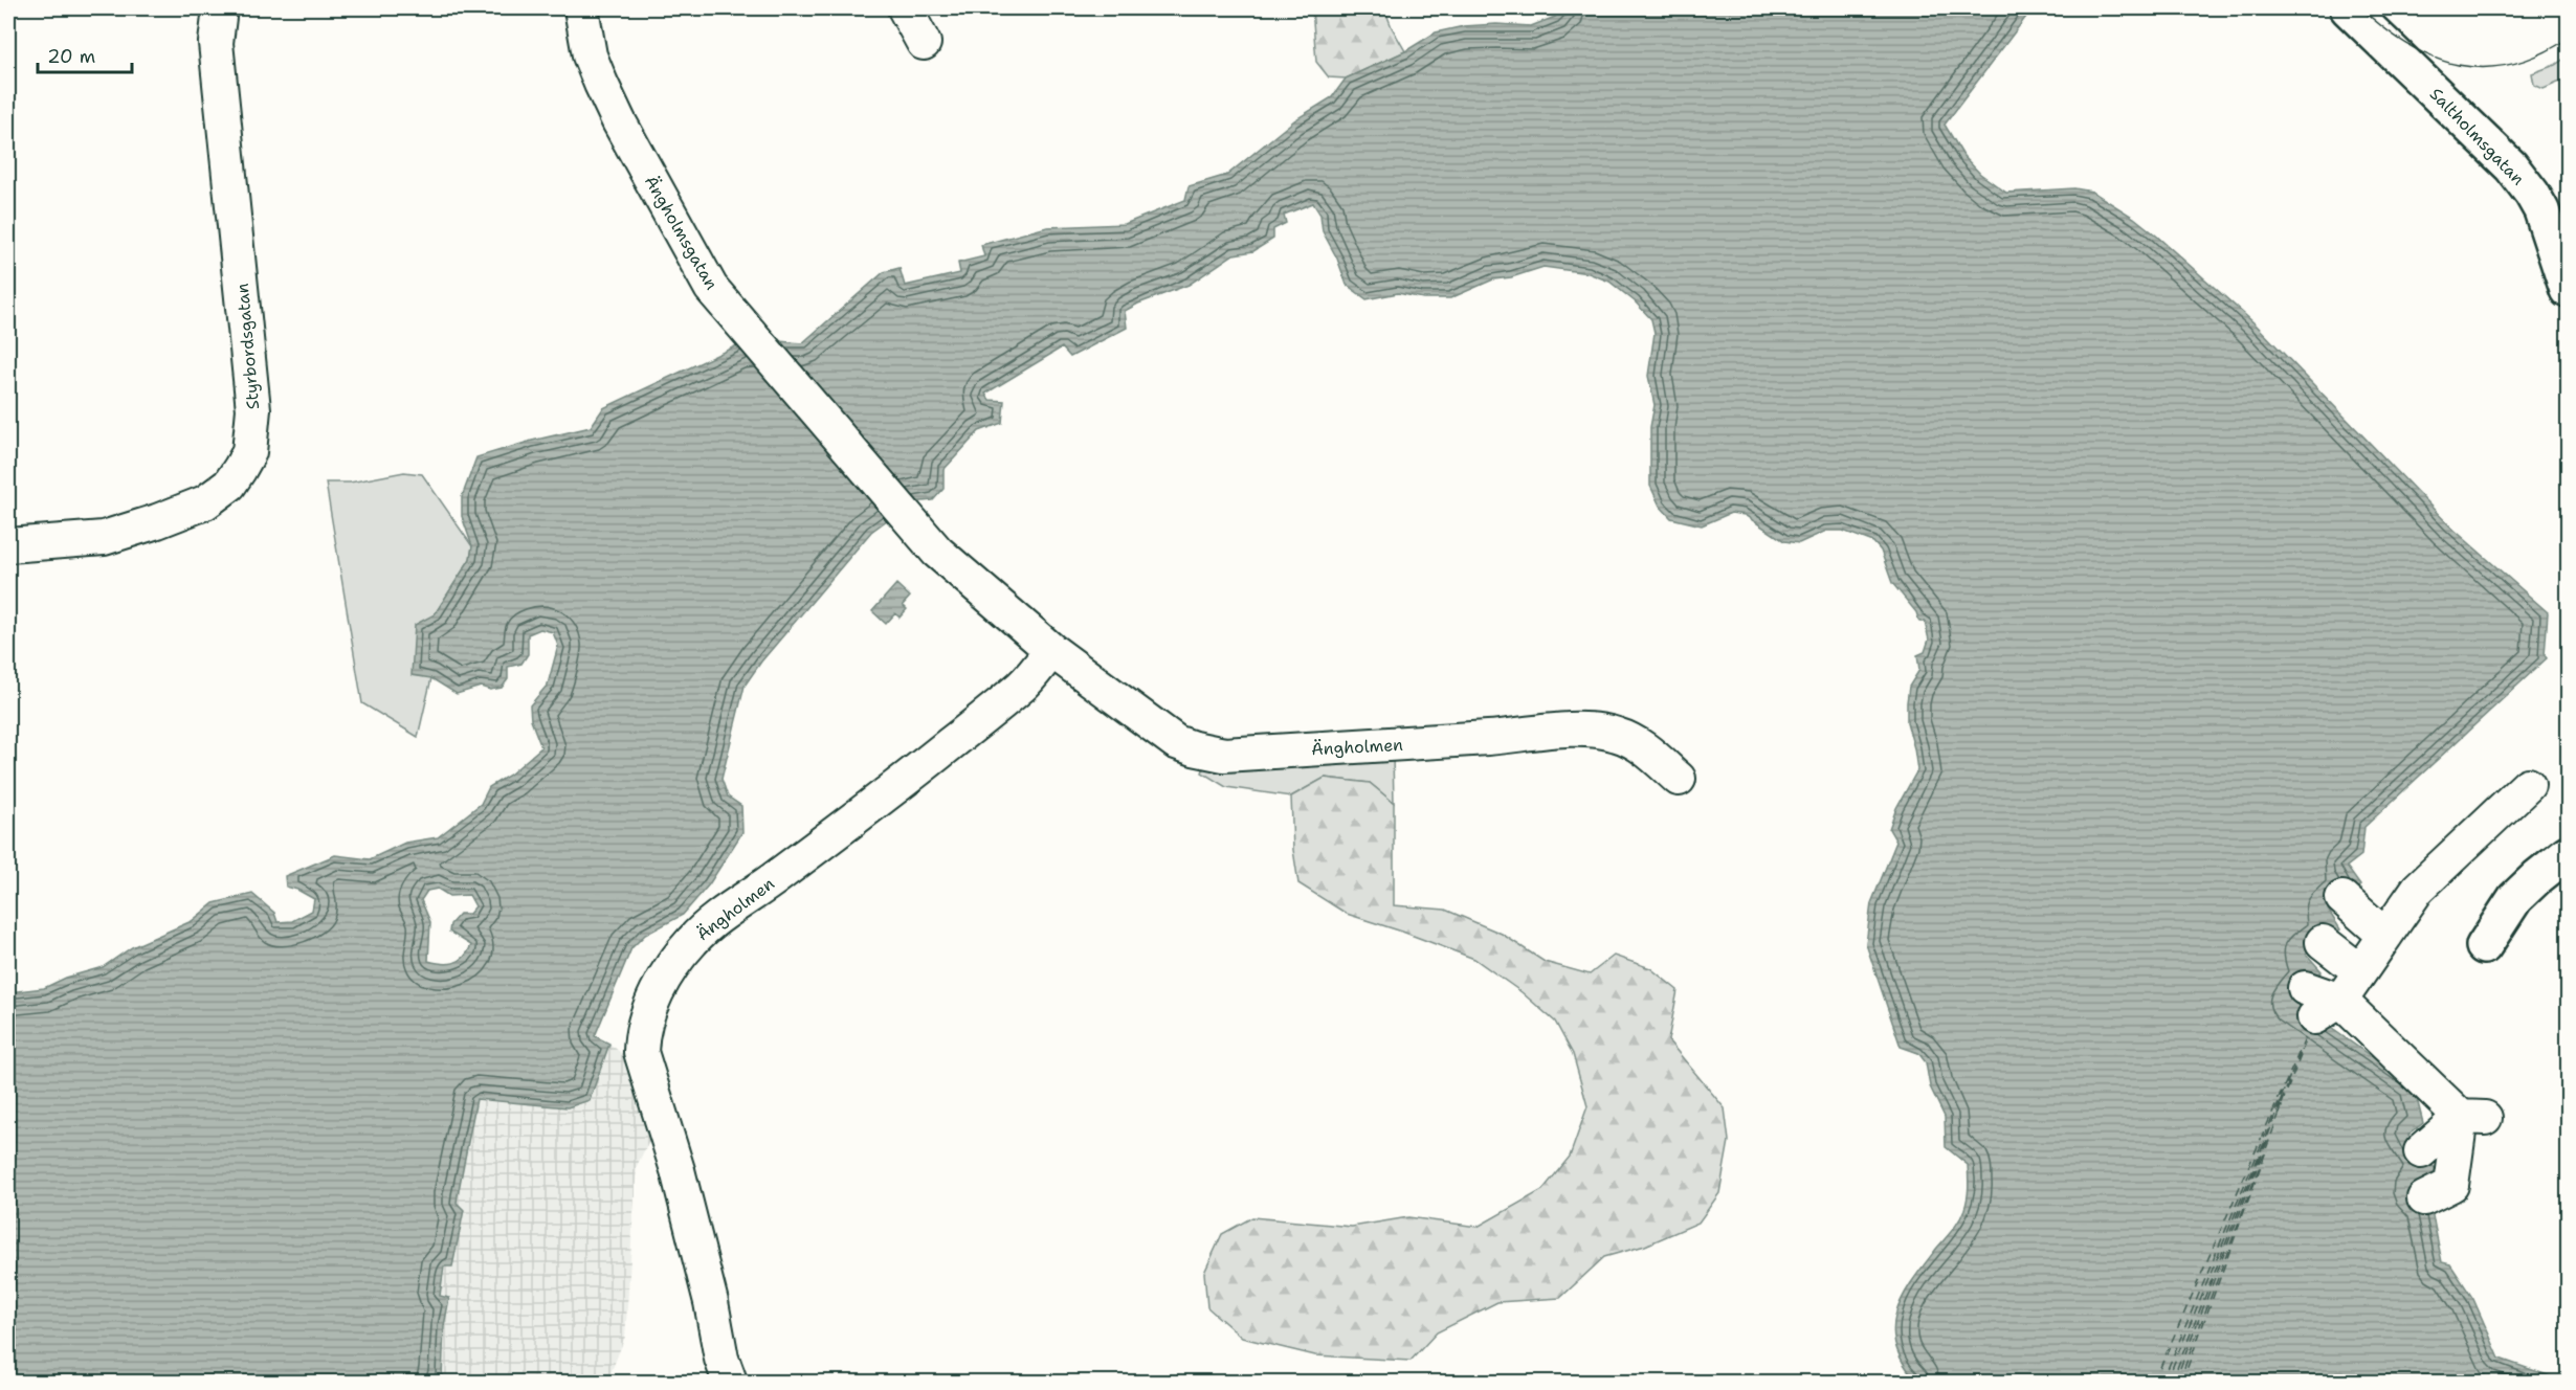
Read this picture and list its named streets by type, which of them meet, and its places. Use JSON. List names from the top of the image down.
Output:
{
  "streets": {
    "street": [
      "Saltholmsgatan",
      "Ängholmsgatan",
      "Styrbordsgatan",
      "Ängholmen"
    ]
  },
  "crossings": [
    ["Ängholmsgatan", "Ängholmen"]
  ],
  "scale_bar": "20 m"
}
